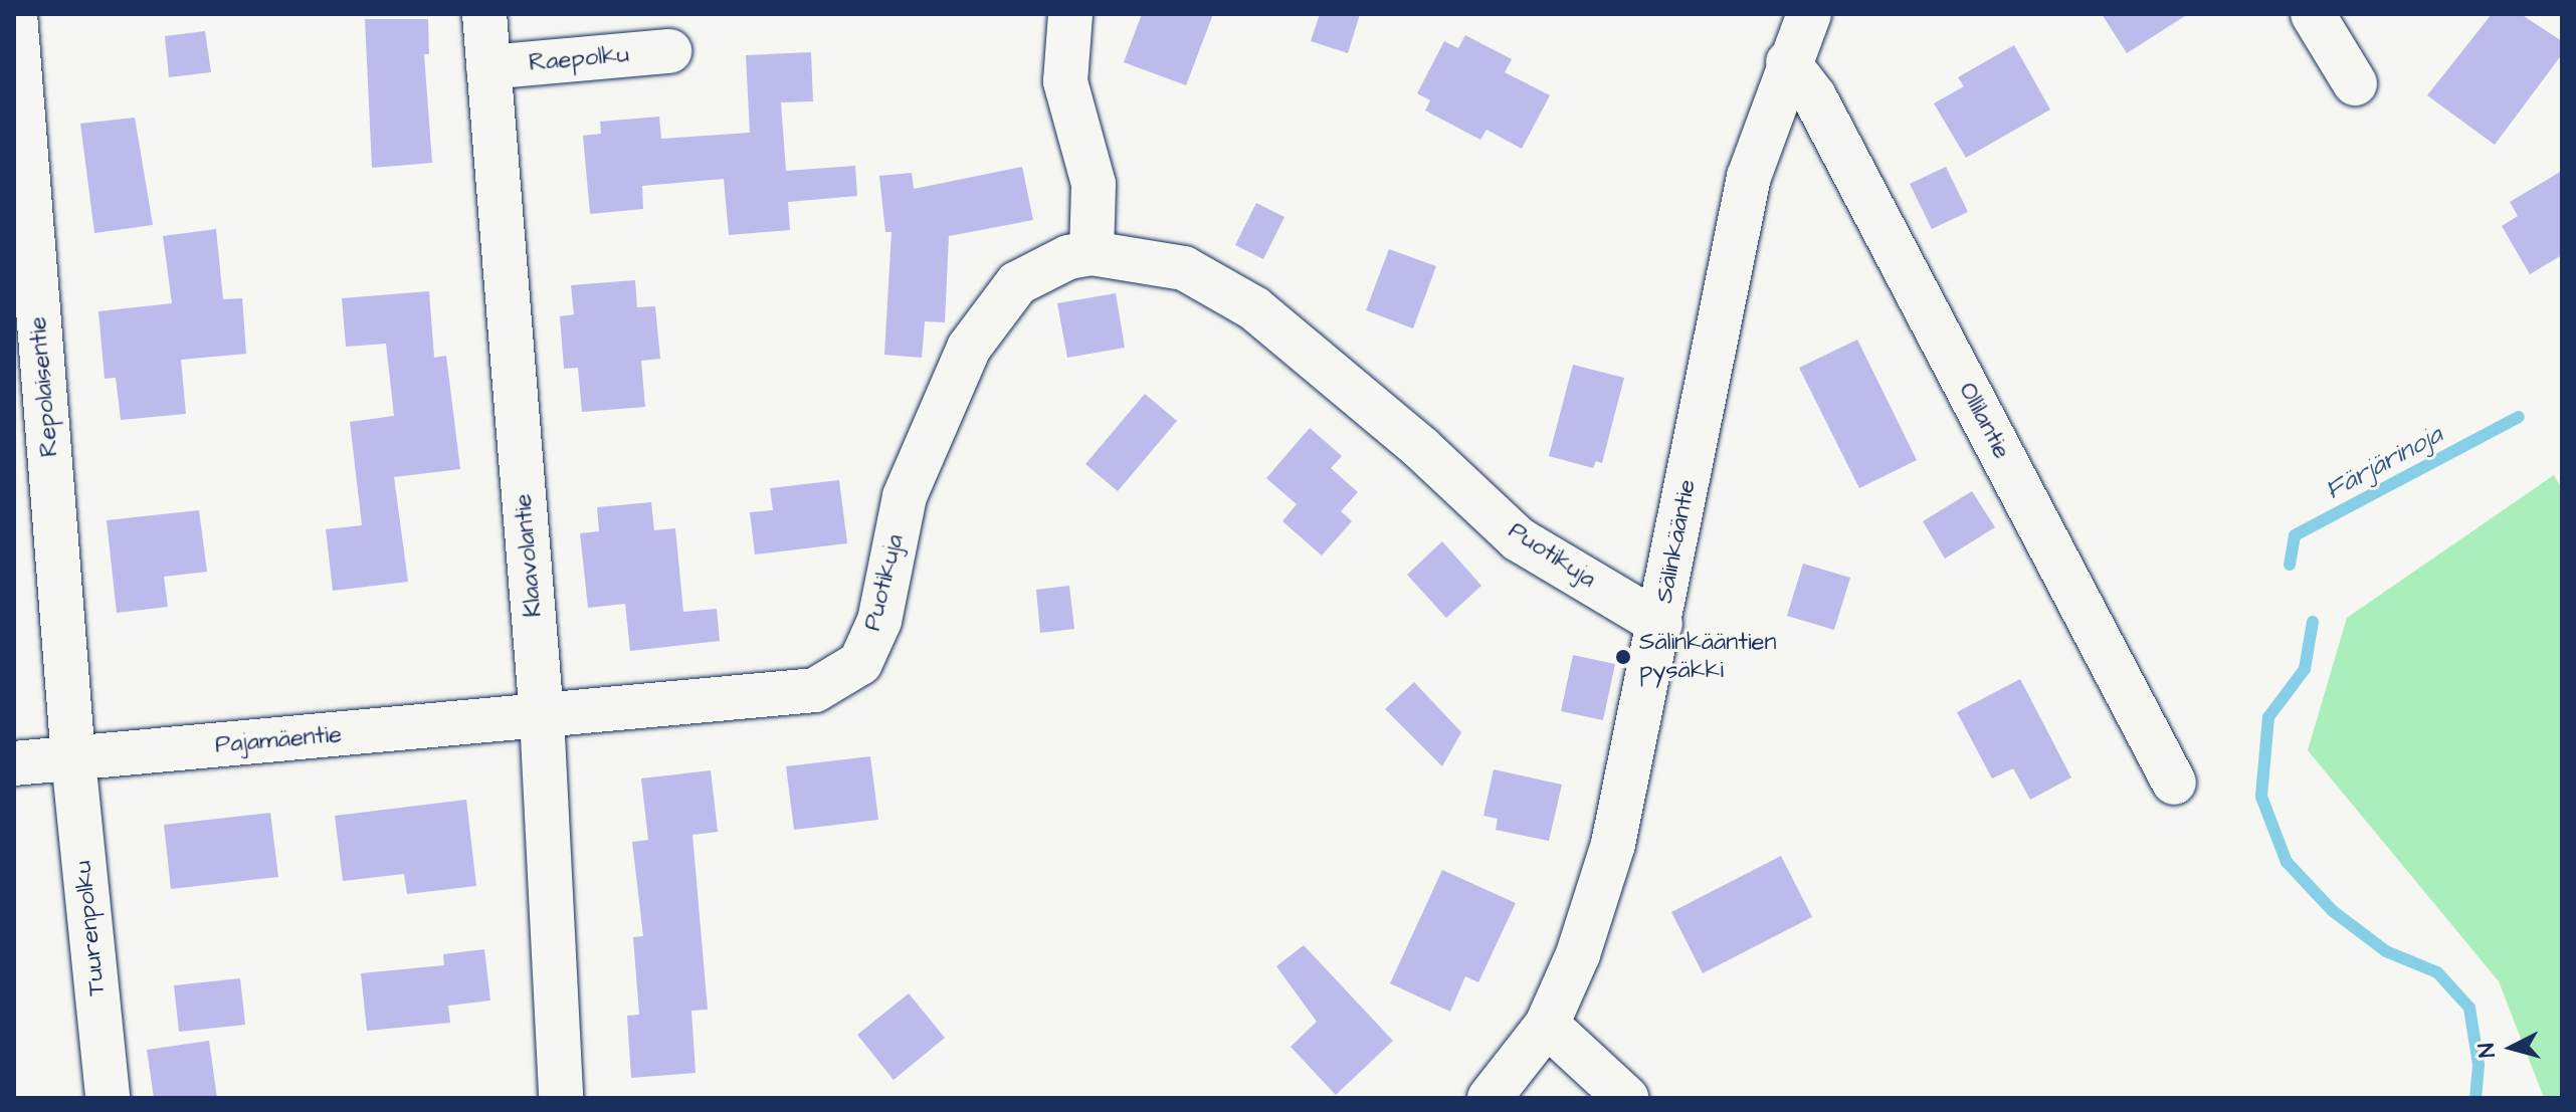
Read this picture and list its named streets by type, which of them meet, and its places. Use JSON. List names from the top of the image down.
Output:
{
  "streets": {
    "street": [
      "Raepolku",
      "Repolaisentie",
      "Ollilantie",
      "Sälinkääntie",
      "Klaavolantie",
      "Puotikuja",
      "Pajamäentie",
      "Tuurenpolku"
    ]
  },
  "crossings": [
    ["Raepolku", "Klaavolantie"],
    ["Repolaisentie", "Pajamäentie"],
    ["Repolaisentie", "Tuurenpolku"],
    ["Ollilantie", "Sälinkääntie"],
    ["Sälinkääntie", "Puotikuja"],
    ["Klaavolantie", "Puotikuja"],
    ["Klaavolantie", "Pajamäentie"],
    ["Puotikuja", "Pajamäentie"],
    ["Pajamäentie", "Tuurenpolku"]
  ],
  "water": ["Färjärinoja"],
  "places": ["Sälinkääntien pysäkki"],
  "north": "left"
}
